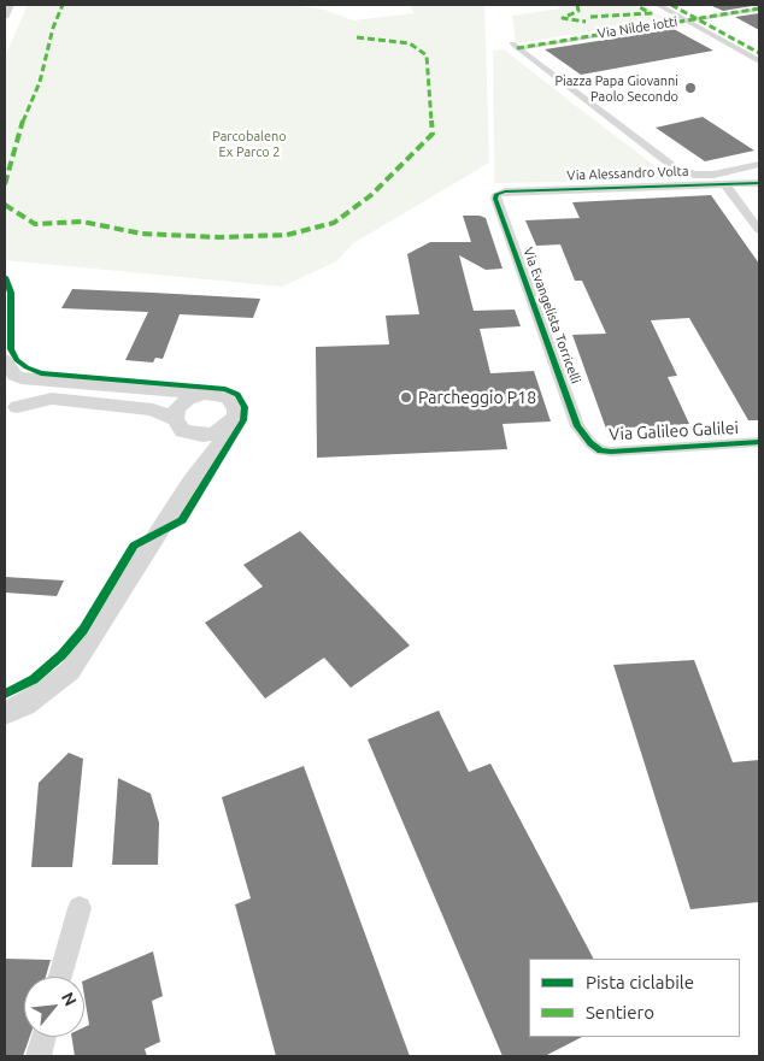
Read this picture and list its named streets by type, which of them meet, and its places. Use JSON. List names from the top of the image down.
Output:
{
  "streets": {
    "street": [
      "Via Nilde iotti",
      "Via Alessandro Volta",
      "Via Evangelista Torricelli",
      "Via Galileo Galilei"
    ]
  },
  "crossings": [
    ["Via Alessandro Volta", "Via Evangelista Torricelli"],
    ["Via Evangelista Torricelli", "Via Galileo Galilei"]
  ],
  "parks": ["Parcobaleno Ex Parco 2"],
  "places": ["Piazza Papa Giovanni Paolo Secondo", "Parcheggio P18"],
  "legend": ["Pista ciclabile", "Sentiero"],
  "north": "top right"
}
